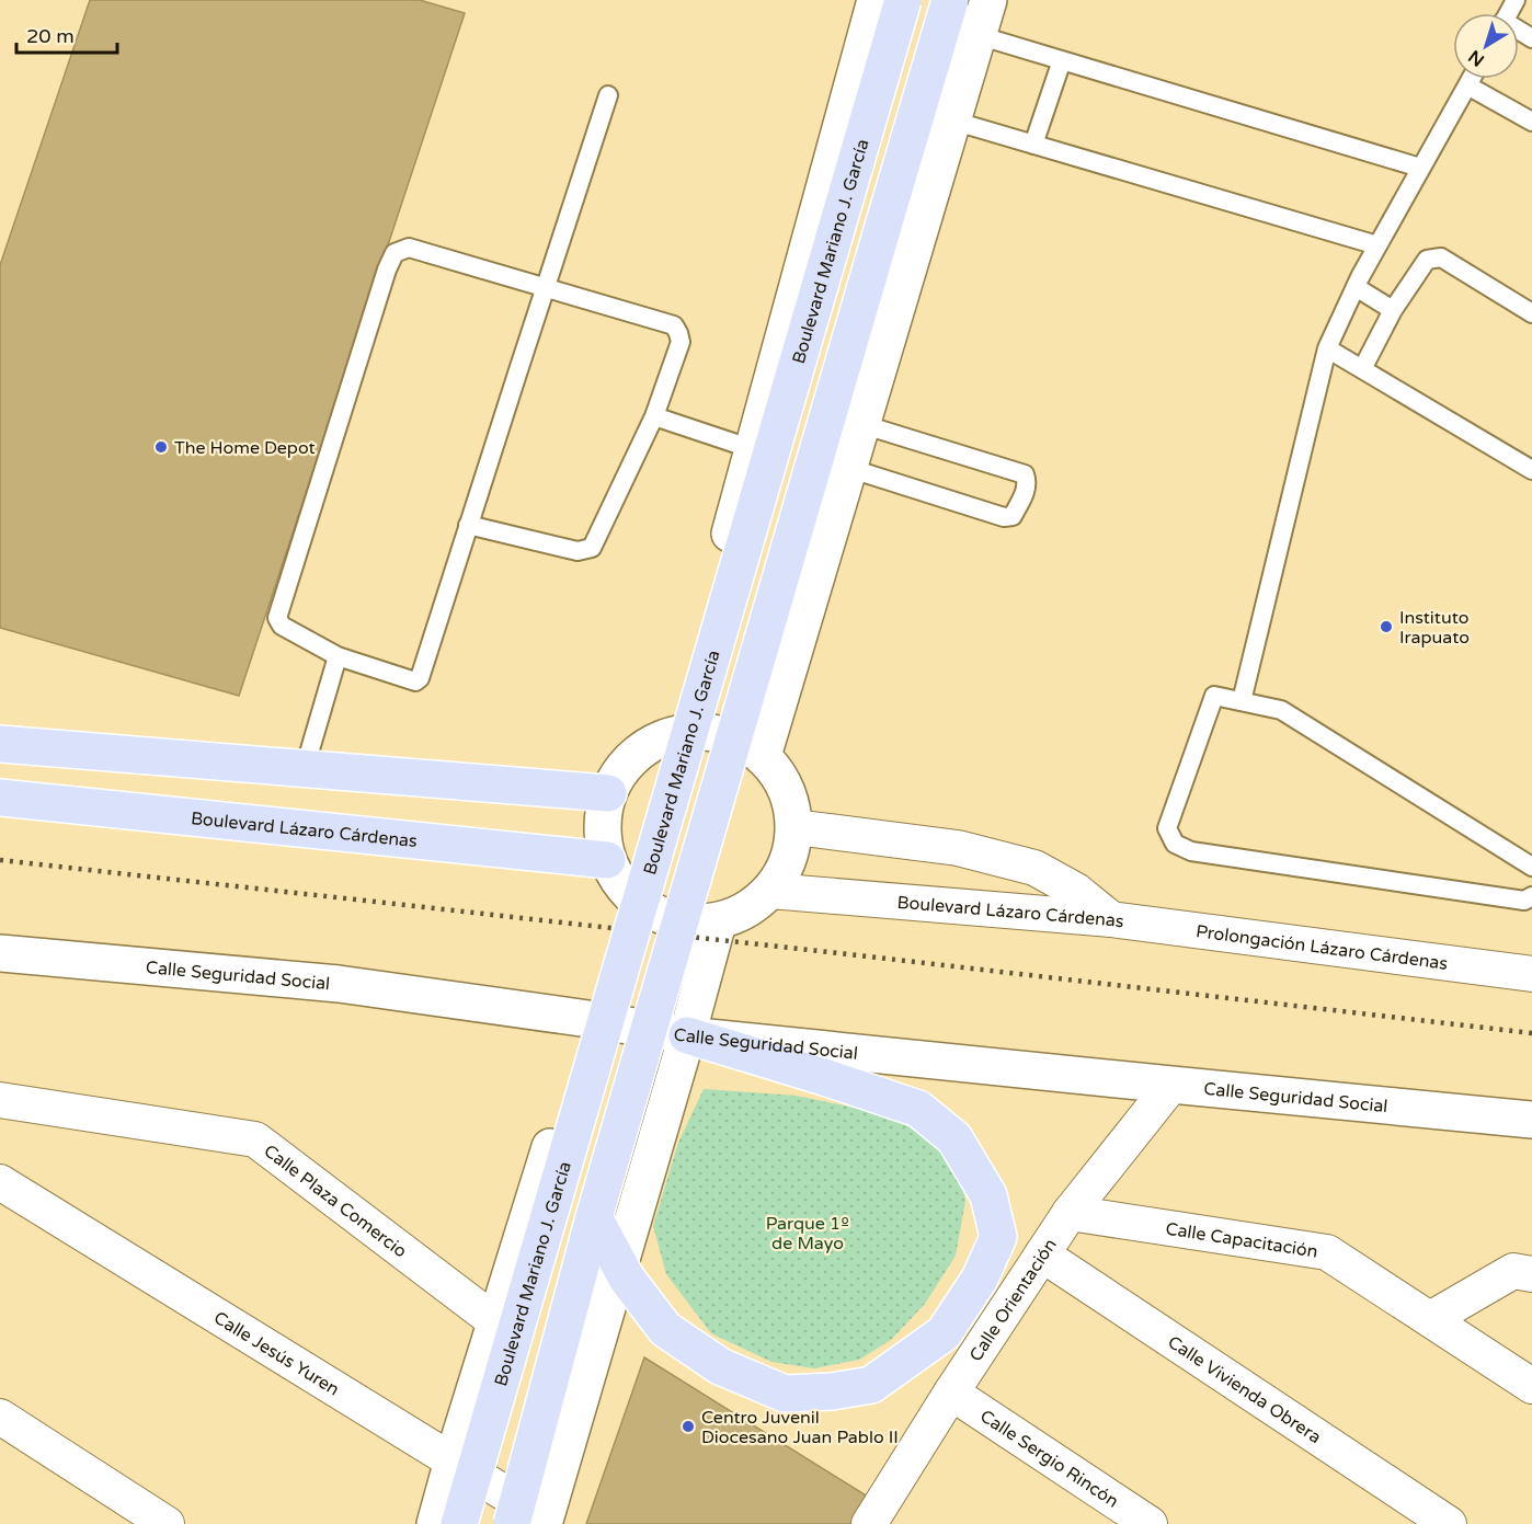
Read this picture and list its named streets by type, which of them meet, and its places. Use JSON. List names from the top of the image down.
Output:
{
  "streets": {
    "main road": ["Boulevard Mariano J. García", "Boulevard Lázaro Cárdenas"],
    "street": [
      "Prolongación Lázaro Cárdenas",
      "Calle Seguridad Social",
      "Calle Plaza Comercio",
      "Calle Capacitación",
      "Calle Orientación",
      "Calle Jesús Yuren",
      "Calle Vivienda Obrera",
      "Calle Sergio Rincón"
    ]
  },
  "crossings": [
    ["Boulevard Lázaro Cárdenas", "Prolongación Lázaro Cárdenas"],
    ["Calle Seguridad Social", "Calle Orientación"],
    ["Calle Capacitación", "Calle Orientación"],
    ["Calle Orientación", "Calle Vivienda Obrera"],
    ["Calle Orientación", "Calle Sergio Rincón"]
  ],
  "parks": ["Parque 1º de Mayo"],
  "places": ["The Home Depot", "Instituto Irapuato", "Centro Juvenil Diocesano Juan Pablo II"],
  "scale_bar": "20 m",
  "north": "bottom left"
}
